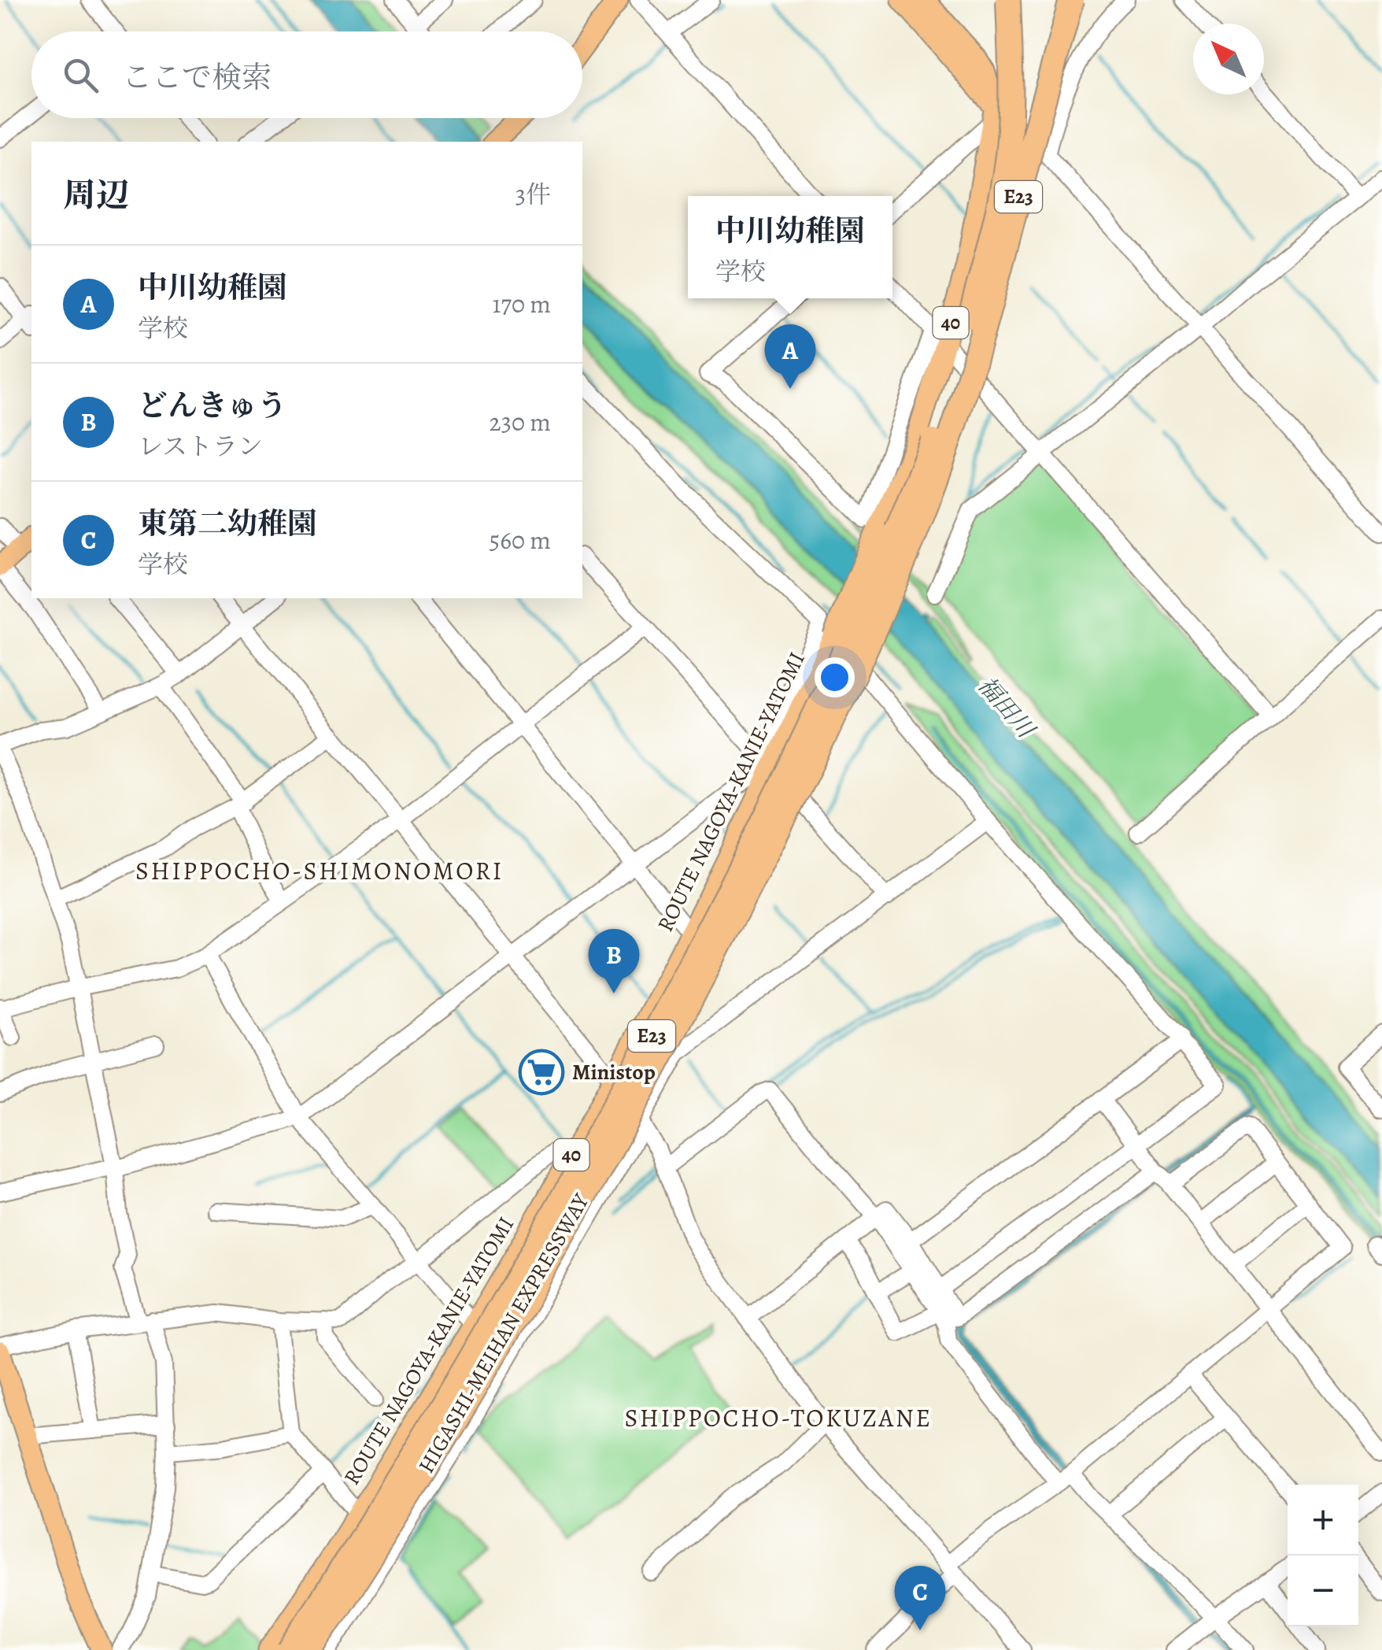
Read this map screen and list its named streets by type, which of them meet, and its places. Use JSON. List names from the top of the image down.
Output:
{
  "streets": {
    "highway": ["E23", "HIGASHI-MEIHAN EXPRESSWAY"],
    "main road": ["40", "ROUTE NAGOYA-KANIE-YATOMI"]
  },
  "districts": ["SHIPPOCHO-SHIMONOMORI", "SHIPPOCHO-TOKUZANE"],
  "water": ["福田川"],
  "places": {
    "supermarket": ["Ministop"]
  },
  "north": "top left",
  "page": {
    "search": "ここで検索",
    "heading": ["周辺", "3件"],
    "popup": ["中川幼稚園", "学校"],
    "list": [
      {
        "mark": "A",
        "name": "中川幼稚園",
        "note": "学校",
        "value": "170 m"
      },
      {
        "mark": "B",
        "name": "どんきゅう",
        "note": "レストラン",
        "value": "230 m"
      },
      {
        "mark": "C",
        "name": "東第二幼稚園",
        "note": "学校",
        "value": "560 m"
      }
    ],
    "pins": ["A", "B", "C"],
    "map_buttons": ["+", "−"]
  }
}
